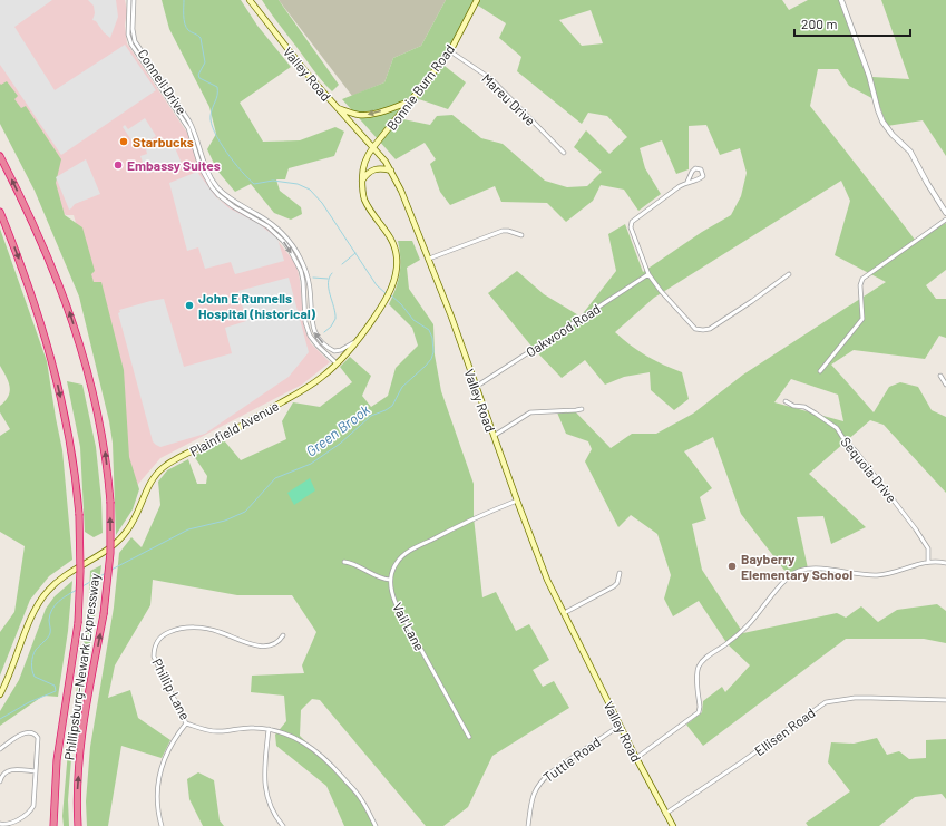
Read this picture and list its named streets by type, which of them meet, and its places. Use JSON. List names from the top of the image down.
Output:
{
  "streets": {
    "highway": ["Phillipsburg-Newark Expressway"],
    "main road": ["Valley Road", "Bonnie Burn Road", "Plainfield Avenue"],
    "street": [
      "Connell Drive",
      "Mareu Drive",
      "Oakwood Road",
      "Sequoia Drive",
      "Vail Lane",
      "Phillip Lane",
      "Ellisen Road",
      "Tuttle Road"
    ]
  },
  "crossings": [
    ["Valley Road", "Bonnie Burn Road"],
    ["Valley Road", "Oakwood Road"],
    ["Valley Road", "Plainfield Avenue"],
    ["Valley Road", "Ellisen Road"],
    ["Valley Road", "Tuttle Road"],
    ["Connell Drive", "Plainfield Avenue"],
    ["Bonnie Burn Road", "Mareu Drive"],
    ["Bonnie Burn Road", "Plainfield Avenue"]
  ],
  "water": ["Green Brook"],
  "places": [
    "Starbucks",
    "Embassy Suites",
    "John E Runnells Hospital (historical)",
    "Bayberry Elementary School"
  ],
  "scale_bar": "200 m"
}
